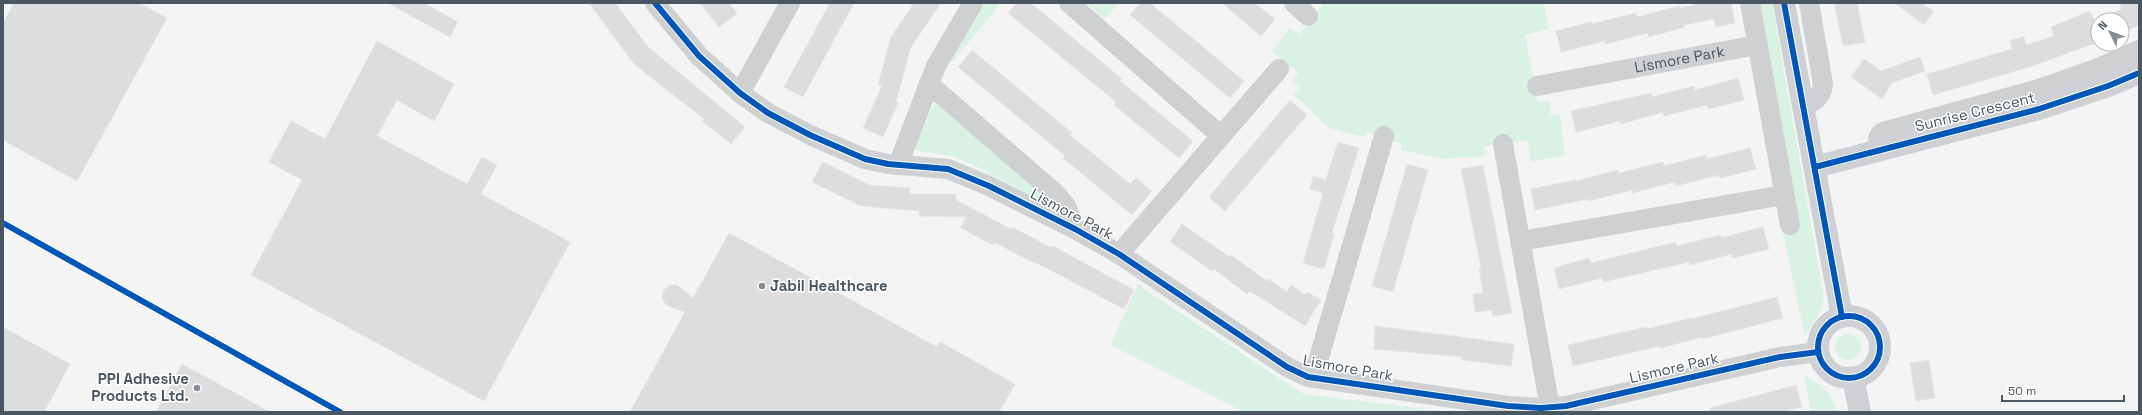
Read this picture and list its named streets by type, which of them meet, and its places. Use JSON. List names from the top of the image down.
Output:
{
  "streets": {
    "street": ["Lismore Park", "Sunrise Crescent"]
  },
  "places": ["Jabil Healthcare", "PPI Adhesive Products Ltd."],
  "scale_bar": "50 m",
  "north": "top left"
}
